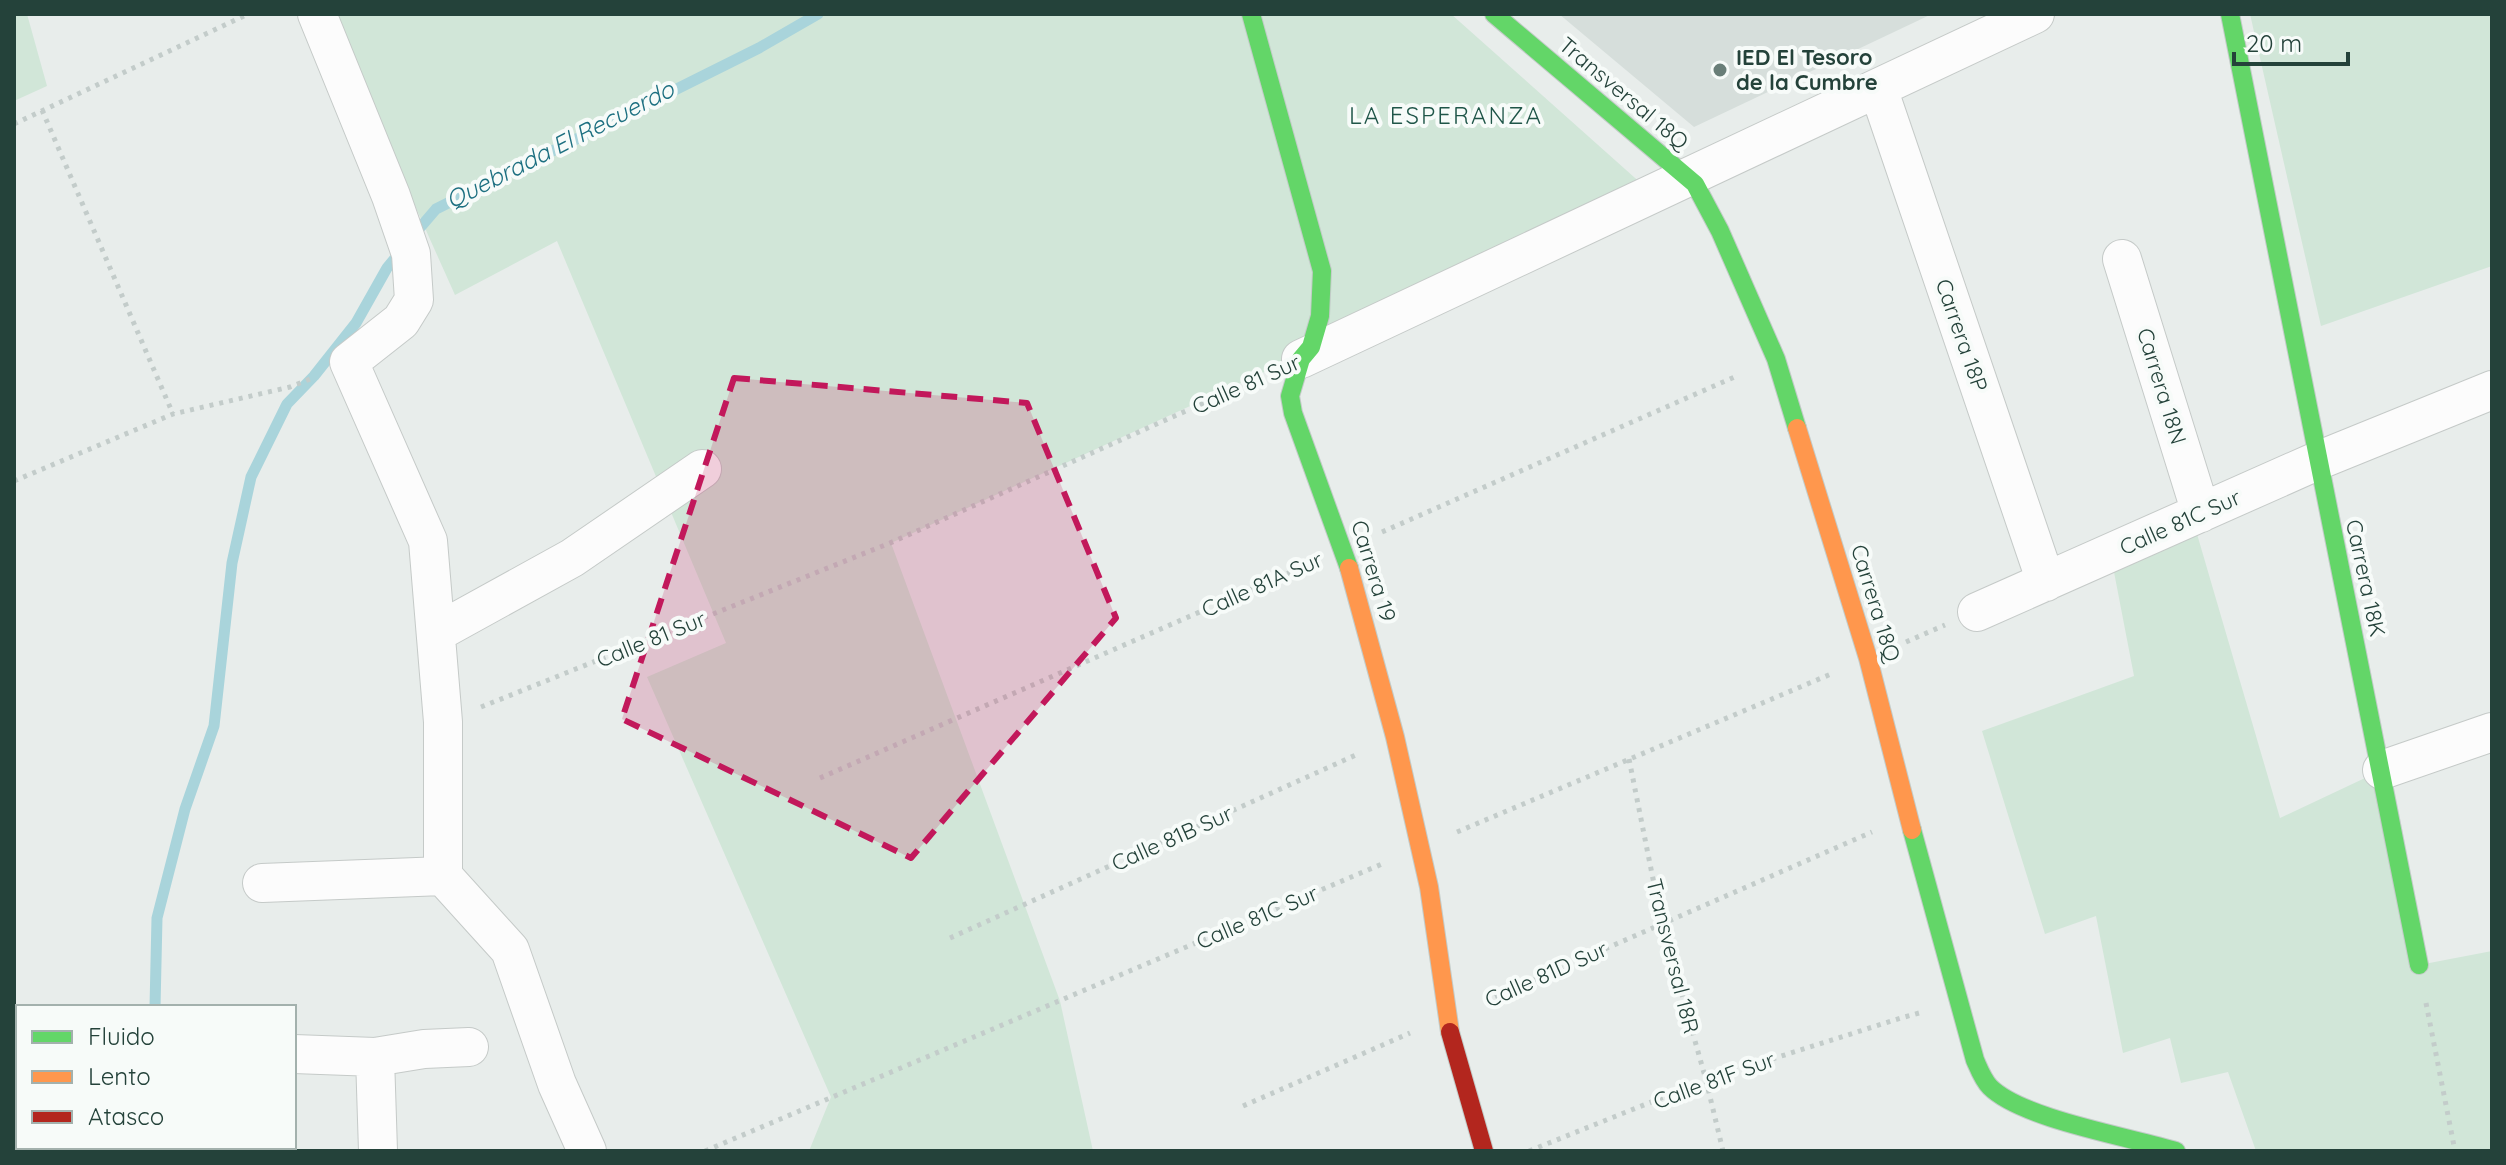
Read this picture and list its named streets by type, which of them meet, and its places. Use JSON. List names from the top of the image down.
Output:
{
  "streets": {
    "street": [
      "Transversal 18Q",
      "Carrera 18P",
      "Calle 81 Sur",
      "Carrera 18N",
      "Calle 81C Sur",
      "Carrera 19",
      "Carrera 18K",
      "Carrera 18Q"
    ],
    "path": [
      "Calle 81A Sur",
      "Calle 81B Sur",
      "Transversal 18R",
      "Calle 81D Sur",
      "Calle 81F Sur"
    ]
  },
  "crossings": [
    ["Transversal 18Q", "Calle 81 Sur"],
    ["Transversal 18Q", "Carrera 18Q"],
    ["Carrera 18P", "Calle 81 Sur"],
    ["Carrera 18P", "Calle 81C Sur"],
    ["Calle 81 Sur", "Carrera 19"],
    ["Calle 81 Sur", "Carrera 18Q"],
    ["Carrera 18N", "Calle 81C Sur"],
    ["Calle 81C Sur", "Carrera 19"],
    ["Calle 81C Sur", "Carrera 18K"],
    ["Calle 81C Sur", "Transversal 18R"],
    ["Carrera 19", "Calle 81A Sur"],
    ["Carrera 19", "Calle 81B Sur"],
    ["Carrera 19", "Calle 81D Sur"],
    ["Transversal 18R", "Calle 81D Sur"],
    ["Transversal 18R", "Calle 81F Sur"]
  ],
  "districts": ["LA ESPERANZA"],
  "water": ["Quebrada El Recuerdo"],
  "places": ["IED El Tesoro de la Cumbre"],
  "legend": ["Fluido", "Lento", "Atasco"],
  "scale_bar": "20 m"
}
